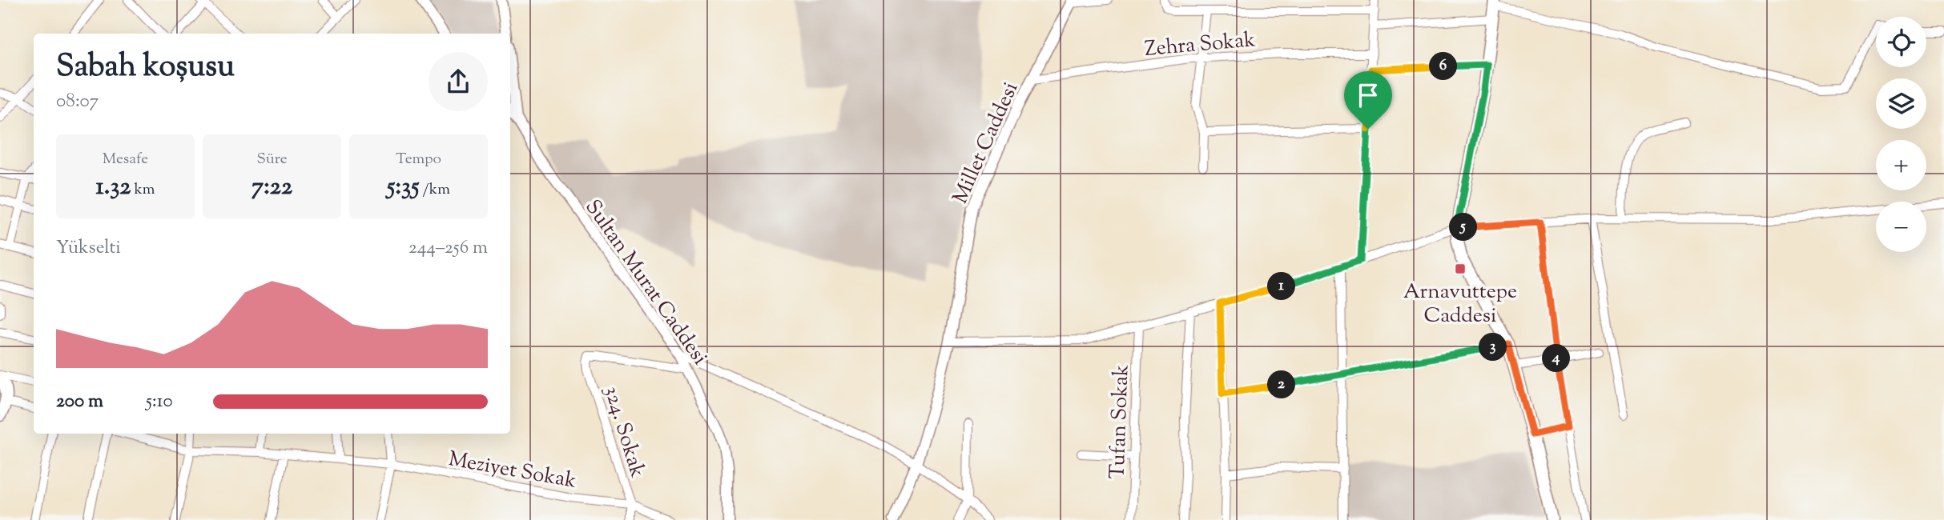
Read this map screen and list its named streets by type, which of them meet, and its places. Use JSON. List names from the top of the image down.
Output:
{
  "streets": {
    "street": [
      "Zehra Sokak",
      "Millet Caddesi",
      "Sultan Murat Caddesi",
      "Tufan Sokak",
      "324. Sokak",
      "Meziyet Sokak"
    ]
  },
  "crossings": [
    ["Zehra Sokak", "Millet Caddesi"],
    ["Sultan Murat Caddesi", "324. Sokak"],
    ["324. Sokak", "Meziyet Sokak"]
  ],
  "places": {
    "transit": ["Arnavuttepe Caddesi"]
  },
  "page": {
    "map_buttons": ["+", "−"],
    "heading": ["Sabah koşusu", "08:07"],
    "pins": [
      "6",
      "5",
      "1",
      "3",
      "4",
      "2"
    ],
    "stats": [
      ["Mesafe", "1.32 km"],
      ["Süre", "7:22"],
      ["Tempo", "5:35 /km"]
    ],
    "chart": ["Yükselti", "244–256 m"],
    "list": [
      {
        "name": "200 m",
        "note": "5:10"
      }
    ]
  }
}
